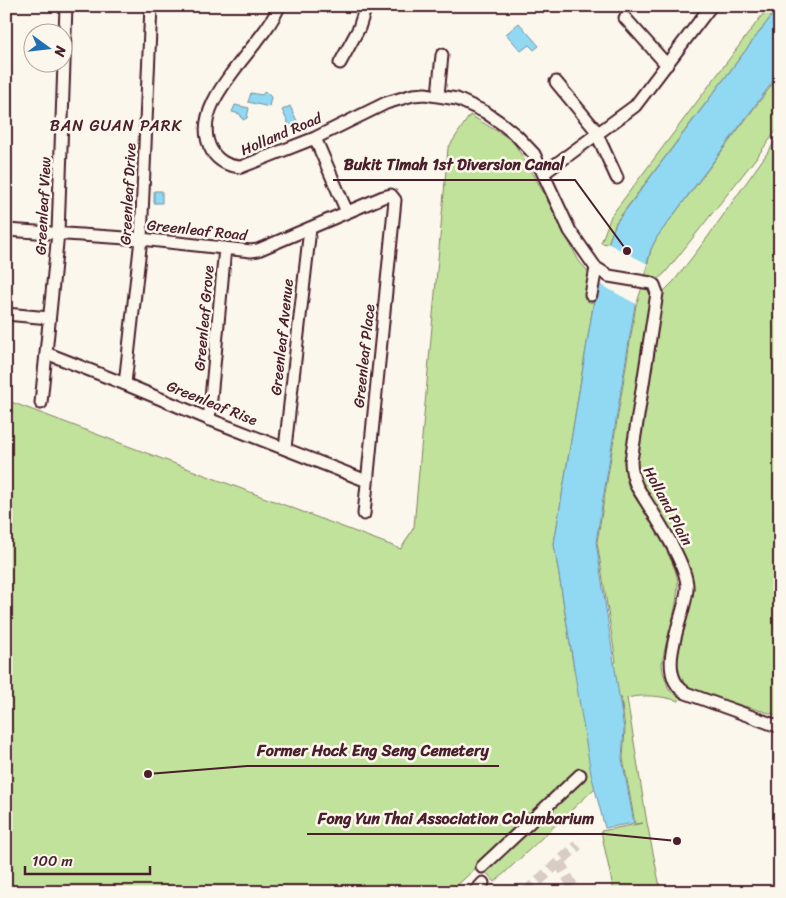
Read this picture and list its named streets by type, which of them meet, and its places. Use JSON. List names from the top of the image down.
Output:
{
  "streets": {
    "street": [
      "Holland Road",
      "Greenleaf Drive",
      "Greenleaf View",
      "Greenleaf Road",
      "Greenleaf Grove",
      "Greenleaf Avenue",
      "Greenleaf Place",
      "Greenleaf Rise",
      "Holland Plain"
    ]
  },
  "crossings": [
    ["Holland Road", "Holland Plain"],
    ["Greenleaf Drive", "Greenleaf Road"],
    ["Greenleaf Drive", "Greenleaf Rise"],
    ["Greenleaf View", "Greenleaf Road"],
    ["Greenleaf View", "Greenleaf Rise"],
    ["Greenleaf Road", "Greenleaf Grove"],
    ["Greenleaf Road", "Greenleaf Avenue"],
    ["Greenleaf Road", "Greenleaf Place"],
    ["Greenleaf Grove", "Greenleaf Rise"],
    ["Greenleaf Avenue", "Greenleaf Rise"],
    ["Greenleaf Place", "Greenleaf Rise"]
  ],
  "districts": ["BAN GUAN PARK"],
  "places": ["Bukit Timah 1st Diversion Canal", "Former Hock Eng Seng Cemetery", "Fong Yun Thai Association Columbarium"],
  "scale_bar": "100 m",
  "north": "right"
}
